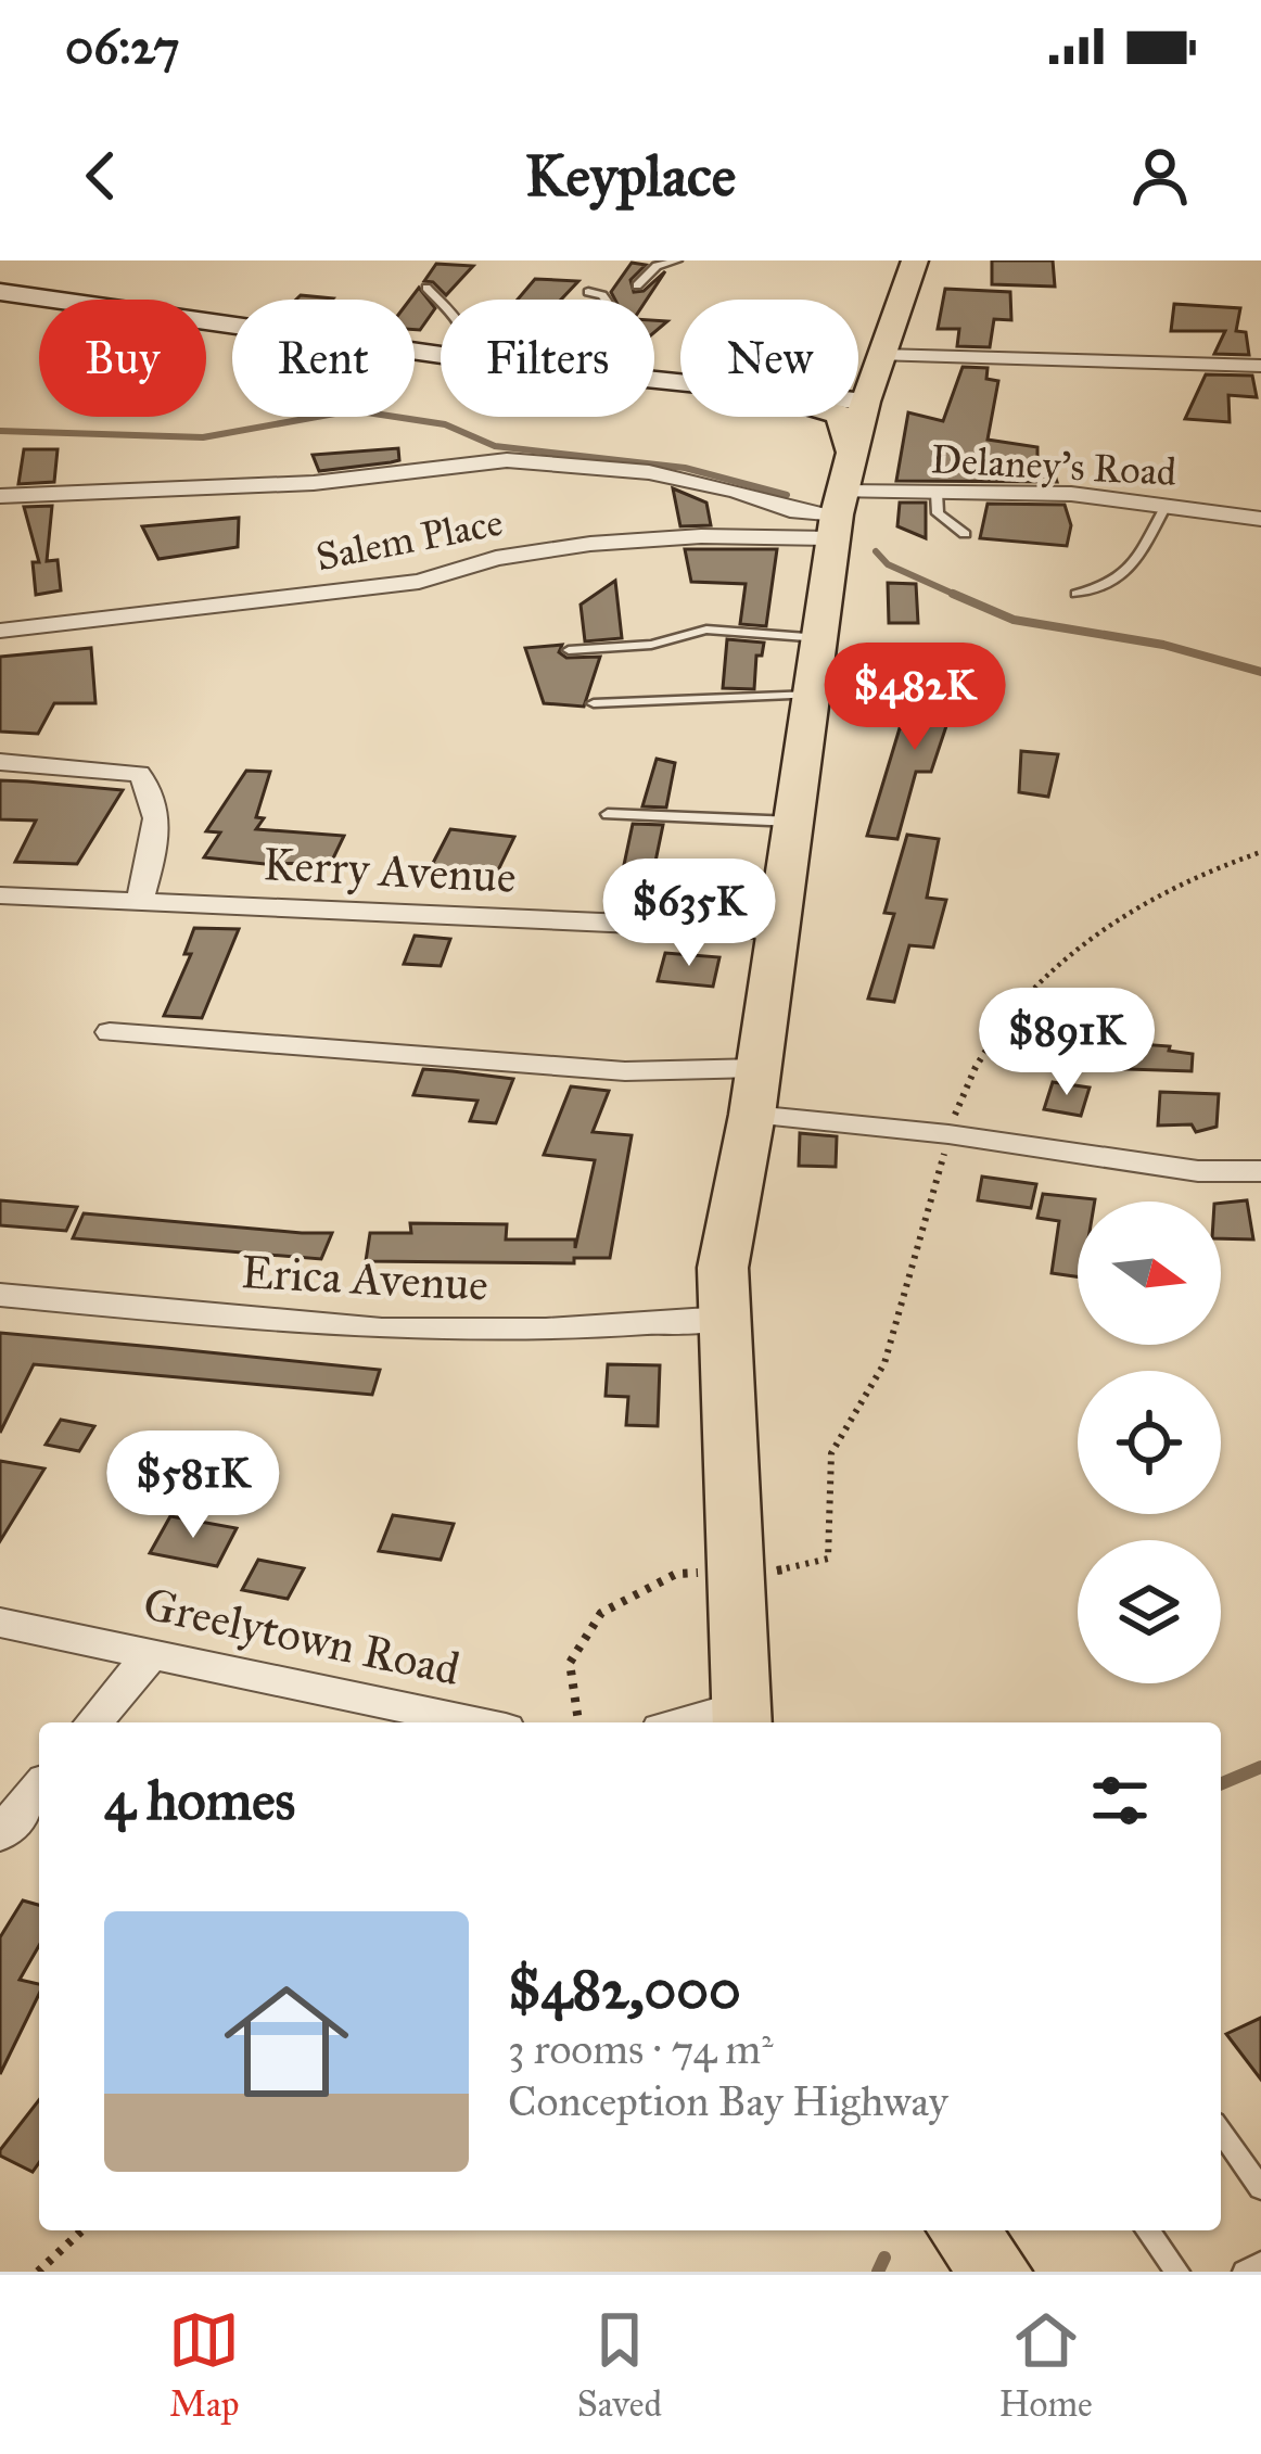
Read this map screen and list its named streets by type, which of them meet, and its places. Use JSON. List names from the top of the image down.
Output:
{
  "streets": {
    "street": [
      "Delaney's Road",
      "Salem Place",
      "Kerry Avenue",
      "Erica Avenue",
      "Greelytown Road"
    ]
  },
  "crossings": [
    ["Delaney's Road", "Salem Place"]
  ],
  "north": "right",
  "page": {
    "status": "06:27",
    "header": "Keyplace",
    "chip": [
      "Buy",
      "Rent",
      "Filters",
      "New"
    ],
    "price": [
      "$482K",
      "$635K",
      "$891K",
      "$581K"
    ],
    "heading": "4 homes",
    "list": [
      {
        "name": "$482,000",
        "note": "3 rooms · 74 m² · Conception Bay Highway"
      }
    ],
    "tabs": ["Map", "Saved", "Home"]
  }
}
